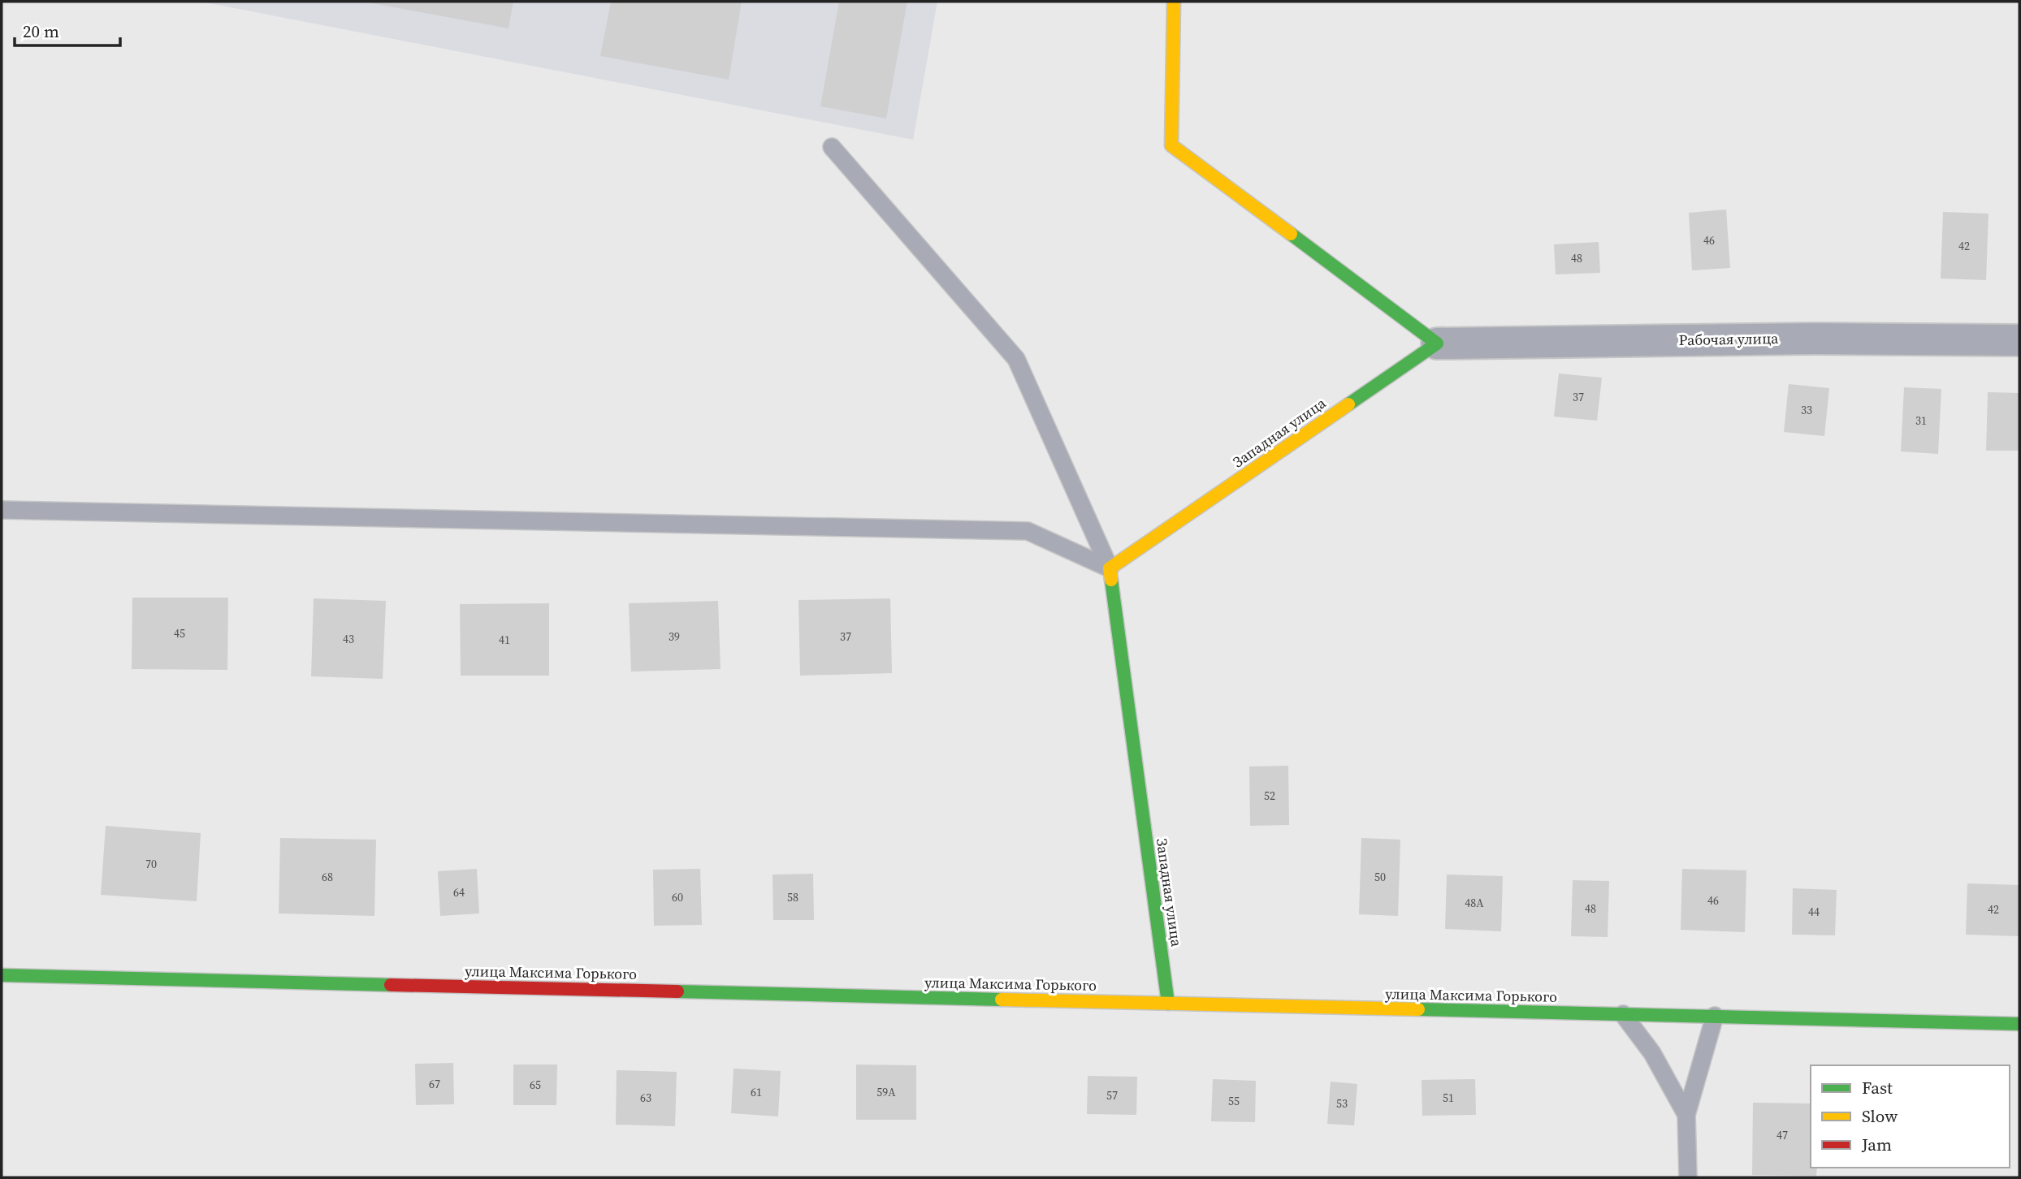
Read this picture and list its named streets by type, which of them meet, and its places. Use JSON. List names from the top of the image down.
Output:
{
  "streets": {
    "street": ["Рабочая улица", "Западная улица", "улица Максима Горького"]
  },
  "crossings": [
    ["Рабочая улица", "Западная улица"],
    ["Западная улица", "улица Максима Горького"]
  ],
  "house_numbers": [
    "46",
    "42",
    "48",
    "37",
    "33",
    "31",
    "45",
    "39",
    "37",
    "43",
    "41",
    "52",
    "70",
    "68",
    "50",
    "64",
    "60",
    "58",
    "46",
    "48А",
    "48",
    "42",
    "44",
    "67",
    "65",
    "61",
    "59А",
    "57",
    "63",
    "51",
    "55",
    "53",
    "47"
  ],
  "legend": ["Fast", "Slow", "Jam"],
  "scale_bar": "20 m"
}
